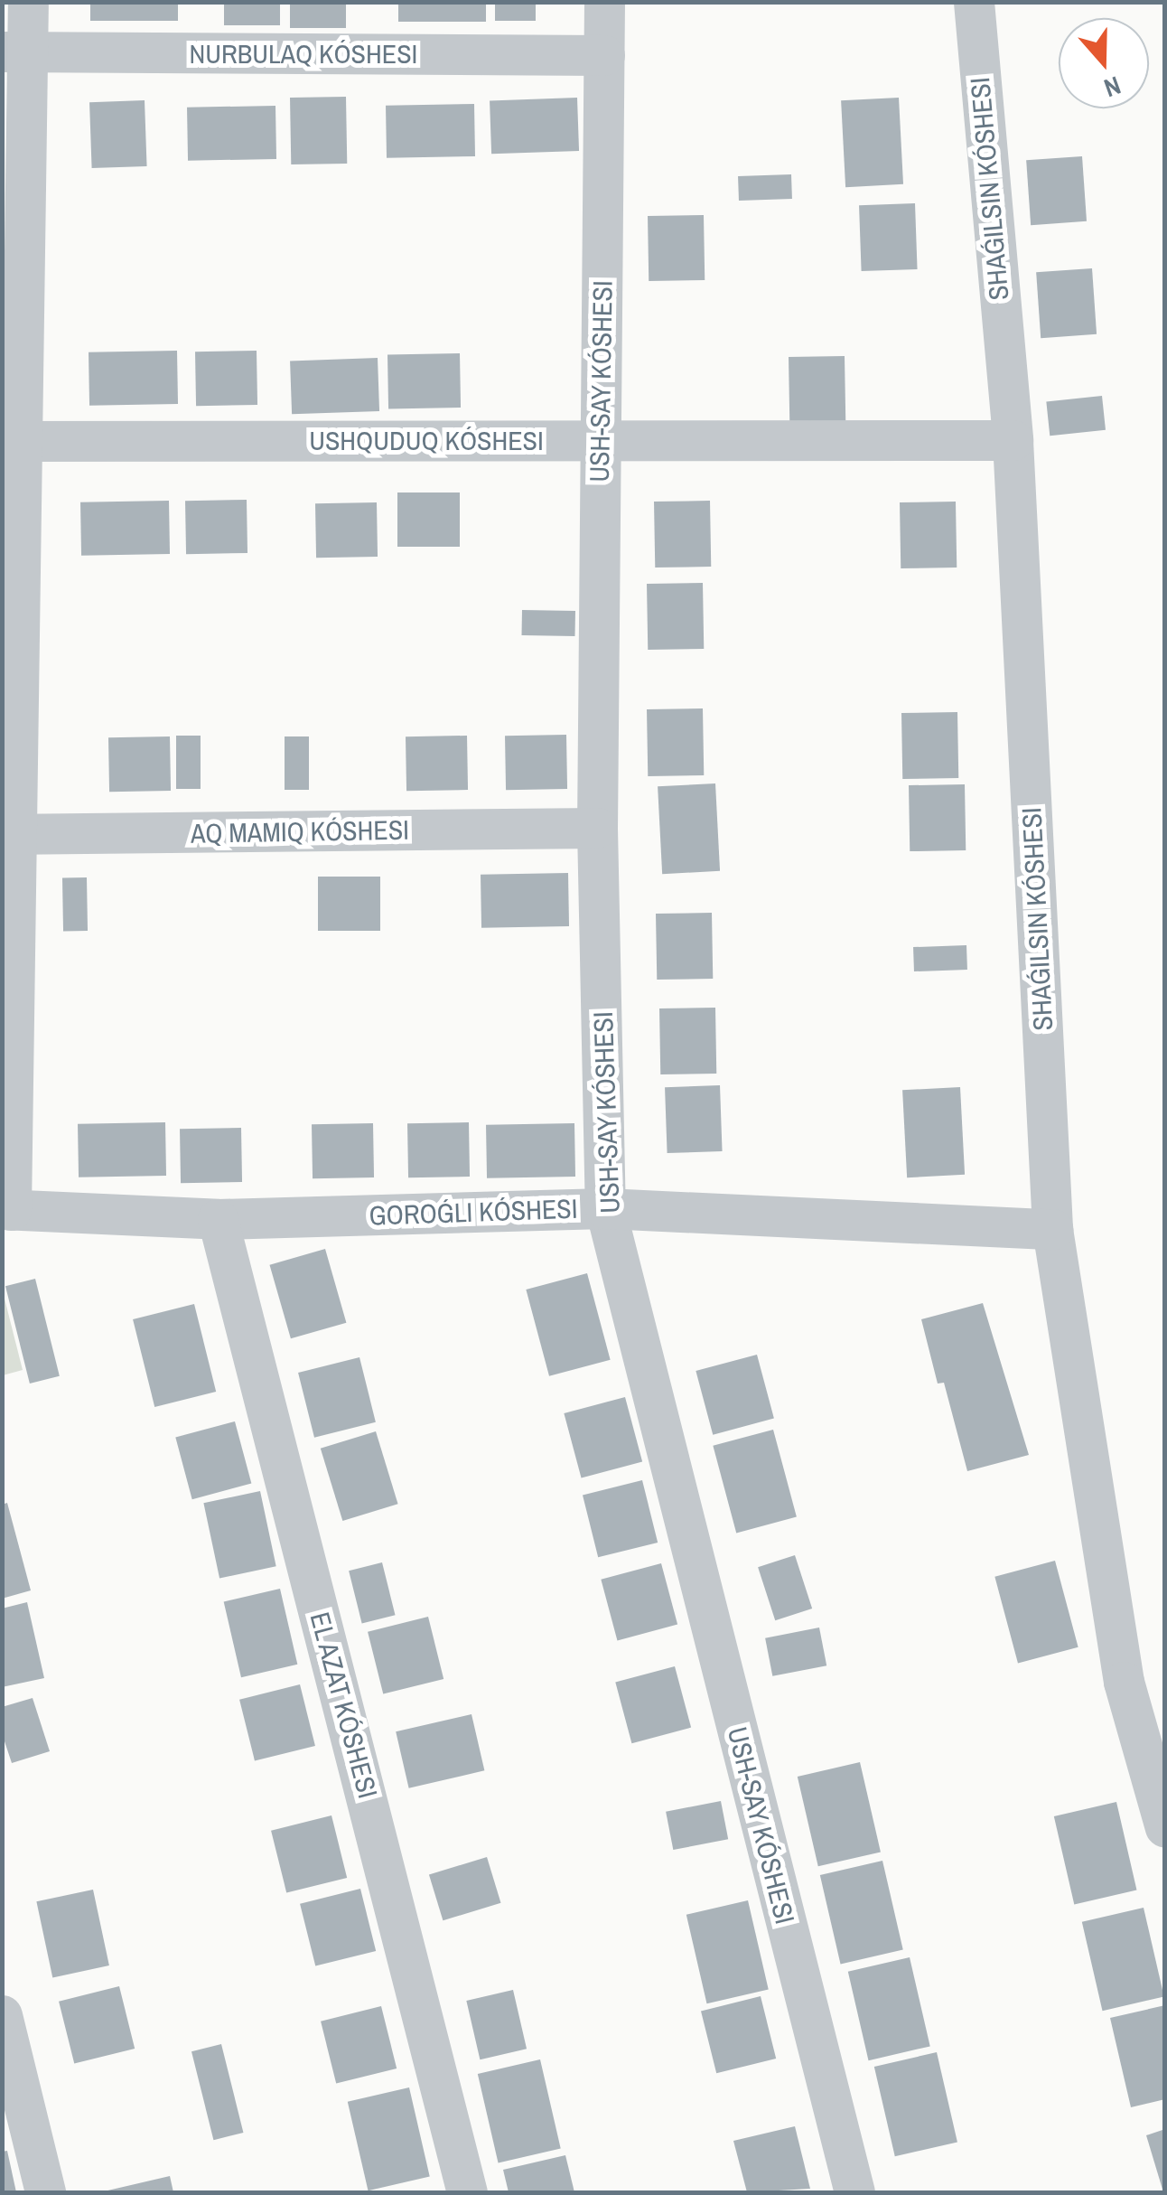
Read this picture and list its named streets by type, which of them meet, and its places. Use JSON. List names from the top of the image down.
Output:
{
  "streets": {
    "street": [
      "NURBULAQ KÓSHESI",
      "USH-SAY KÓSHESI",
      "USHQUDUQ KÓSHESI",
      "EL AZAT KÓSHESI"
    ]
  },
  "crossings": [
    ["NURBULAQ KÓSHESI", "USH-SAY KÓSHESI"],
    ["USH-SAY KÓSHESI", "USHQUDUQ KÓSHESI"]
  ],
  "north": "bottom"
}
